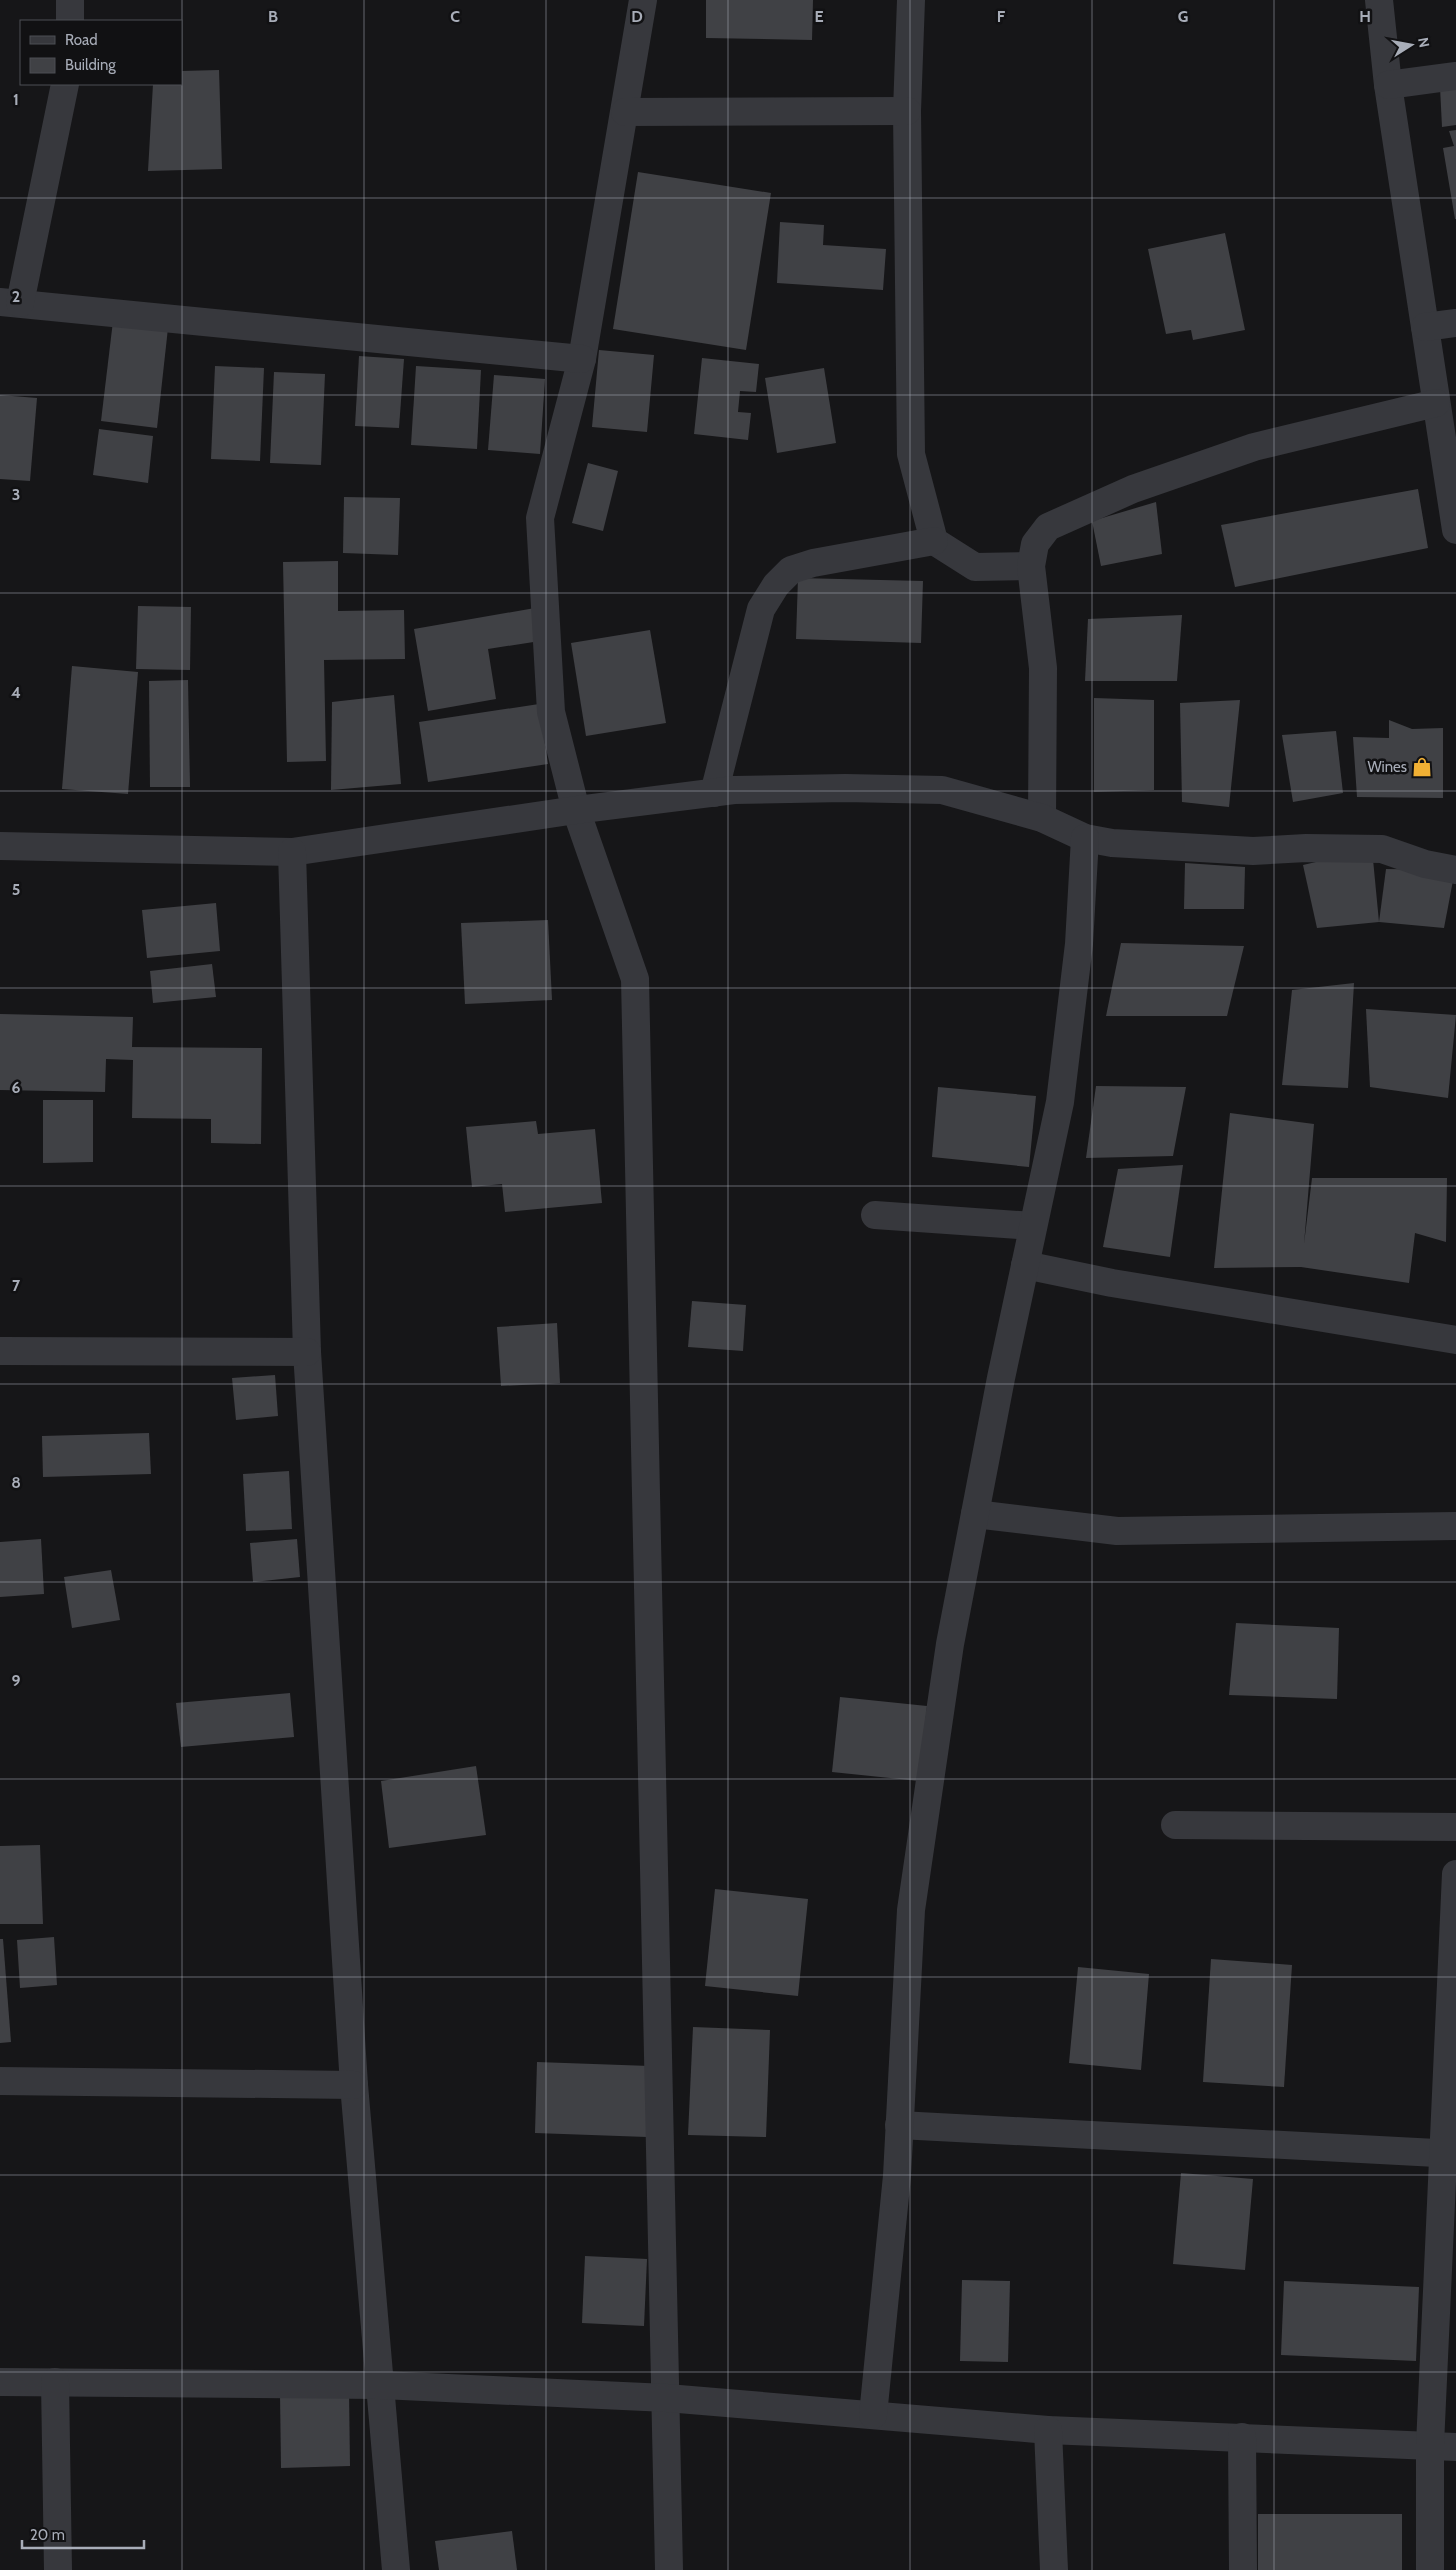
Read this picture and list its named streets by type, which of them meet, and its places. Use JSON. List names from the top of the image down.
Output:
{
  "places": {
    "shop": ["Wines"]
  },
  "legend": ["Road", "Building"],
  "scale_bar": "20 m",
  "north": "right",
  "grid": {
    "columns": [
      "B",
      "C",
      "D",
      "E",
      "F",
      "G",
      "H"
    ],
    "rows": [
      "1",
      "2",
      "3",
      "4",
      "5",
      "6",
      "7",
      "8",
      "9"
    ]
  }
}
